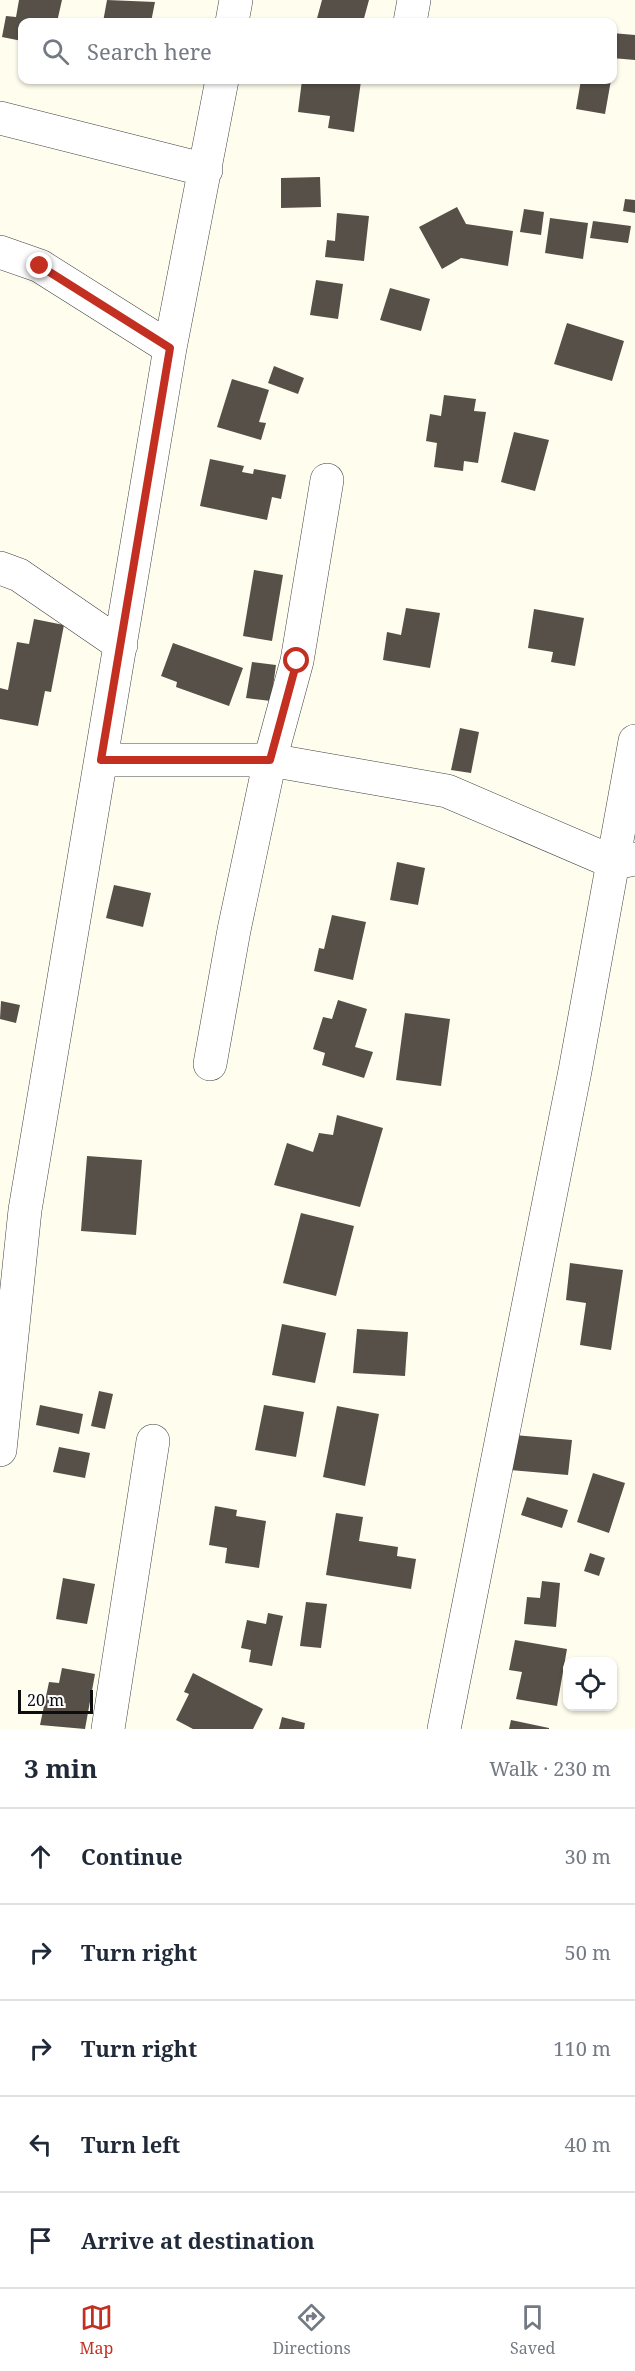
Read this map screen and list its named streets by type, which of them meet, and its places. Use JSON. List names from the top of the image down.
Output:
{
  "scale_bar": "20 m",
  "page": {
    "search": "Search here",
    "scale": "20 m",
    "heading": ["3 min", "Walk · 230 m"],
    "list": [
      ["Continue", "30 m"],
      ["Turn right", "50 m"],
      ["Turn right", "110 m"],
      ["Turn left", "40 m"],
      "Arrive at destination"
    ],
    "nav": ["Map", "Directions", "Saved"]
  }
}
